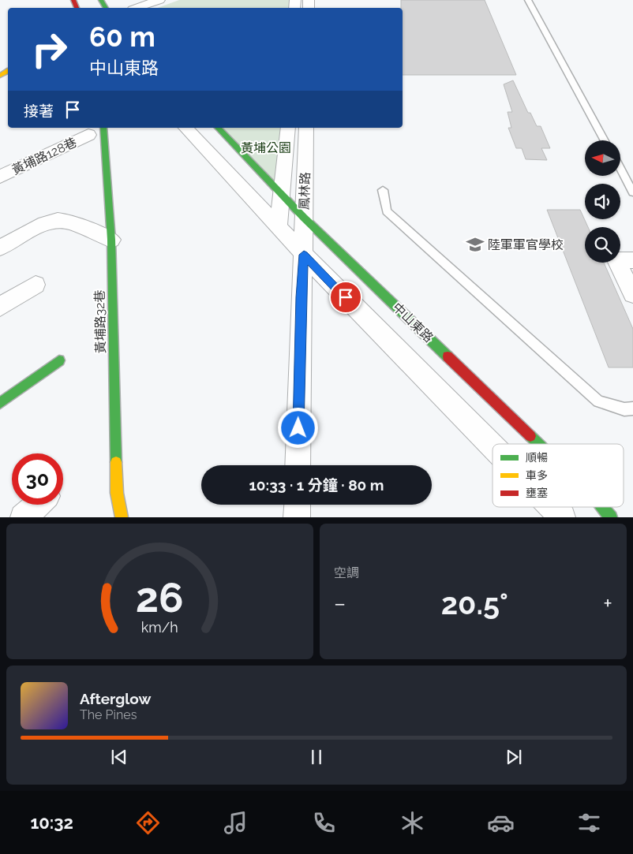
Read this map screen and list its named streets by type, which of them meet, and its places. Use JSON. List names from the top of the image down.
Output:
{
  "streets": {
    "street": [
      "黃埔路128巷",
      "鳳林路",
      "黃埔路32巷",
      "中山東路"
    ]
  },
  "crossings": [
    ["鳳林路", "中山東路"]
  ],
  "parks": ["黃埔公園"],
  "places": {
    "school or university": ["陸軍軍官學校"]
  },
  "legend": ["順暢", "車多", "壅塞"],
  "north": "left",
  "page": {
    "turn": ["60 m", "中山東路"],
    "then": "接著",
    "limit": "30",
    "trip": "10:33 · 1 分鐘 · 80 m",
    "tile": "空調",
    "heat": ["−", "20.5°", "+"],
    "song": ["Afterglow", "The Pines"],
    "tabs": "10:32",
    "gauge": ["26", "km/h"]
  }
}
